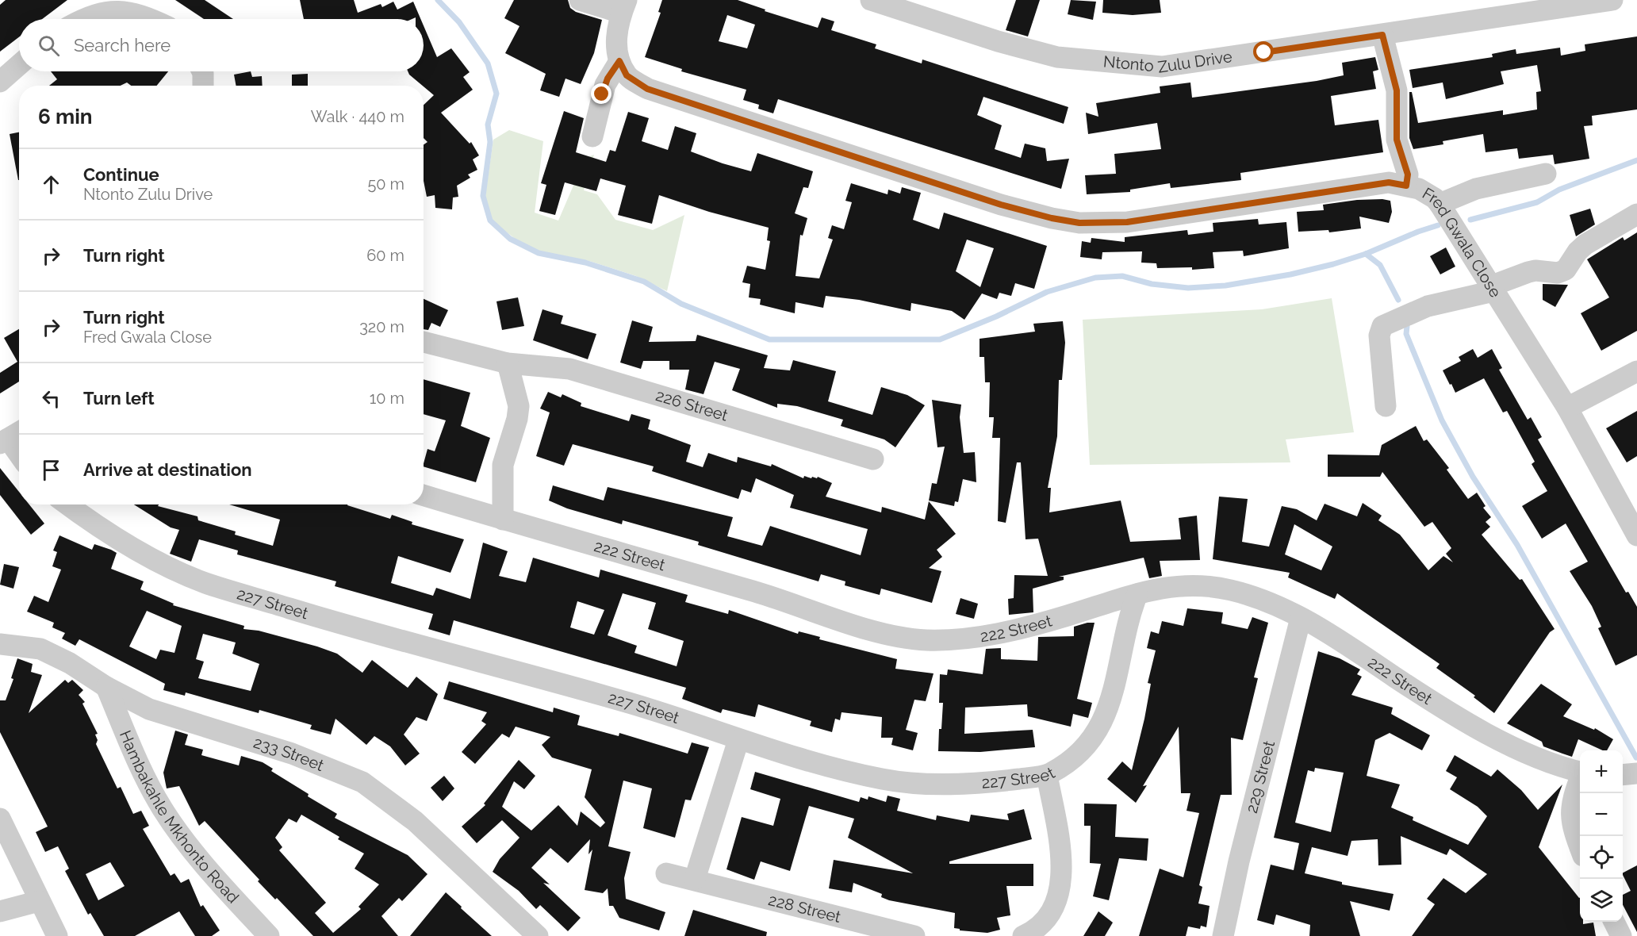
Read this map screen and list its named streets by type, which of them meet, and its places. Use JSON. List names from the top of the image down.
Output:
{
  "streets": {
    "street": [
      "Ntonto Zulu Drive",
      "Fred Gwala Close",
      "226 Street",
      "222 Street",
      "227 Street",
      "233 Street",
      "229 Street",
      "Hambakahle Mkhonto Road",
      "228 Street"
    ]
  },
  "crossings": [
    ["222 Street", "227 Street"],
    ["222 Street", "229 Street"],
    ["233 Street", "Hambakahle Mkhonto Road"]
  ],
  "page": {
    "search": "Search here",
    "heading": ["6 min", "Walk · 440 m"],
    "list": [
      ["Continue", "Ntonto Zulu Drive", "50 m"],
      ["Turn right", "60 m"],
      ["Turn right", "Fred Gwala Close", "320 m"],
      ["Turn left", "10 m"],
      "Arrive at destination"
    ],
    "map_buttons": ["+", "−"]
  }
}
